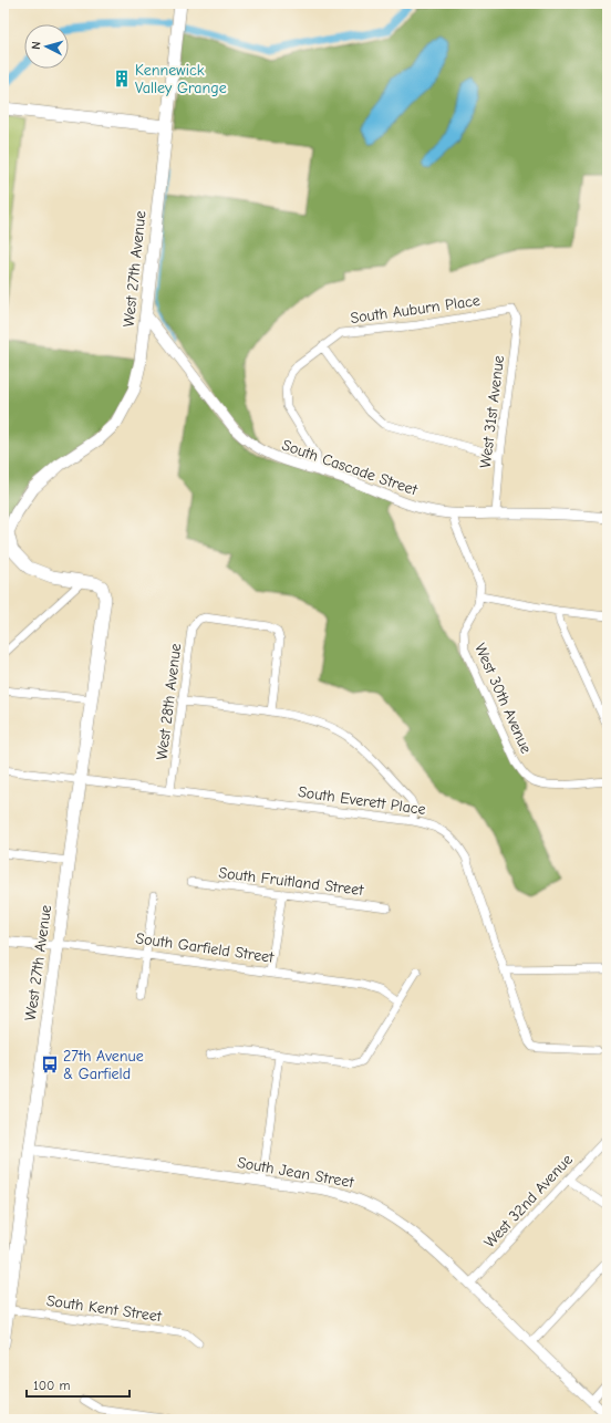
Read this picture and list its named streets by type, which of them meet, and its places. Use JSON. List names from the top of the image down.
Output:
{
  "streets": {
    "main road": ["West 27th Avenue"],
    "street": [
      "South Auburn Place",
      "West 31st Avenue",
      "South Cascade Street",
      "West 30th Avenue",
      "West 28th Avenue",
      "South Everett Place",
      "South Fruitland Street",
      "South Garfield Street",
      "South Jean Street",
      "West 32nd Avenue",
      "South Kent Street"
    ]
  },
  "crossings": [
    ["West 27th Avenue", "South Cascade Street"],
    ["West 27th Avenue", "South Everett Place"],
    ["West 27th Avenue", "South Garfield Street"],
    ["West 27th Avenue", "South Jean Street"],
    ["West 27th Avenue", "South Kent Street"],
    ["South Auburn Place", "West 31st Avenue"],
    ["West 31st Avenue", "South Cascade Street"],
    ["West 28th Avenue", "South Everett Place"],
    ["South Jean Street", "West 32nd Avenue"]
  ],
  "places": {
    "building": ["Kennewick Valley Grange"],
    "bus stop": ["27th Avenue & Garfield"]
  },
  "scale_bar": "100 m",
  "north": "left"
}
